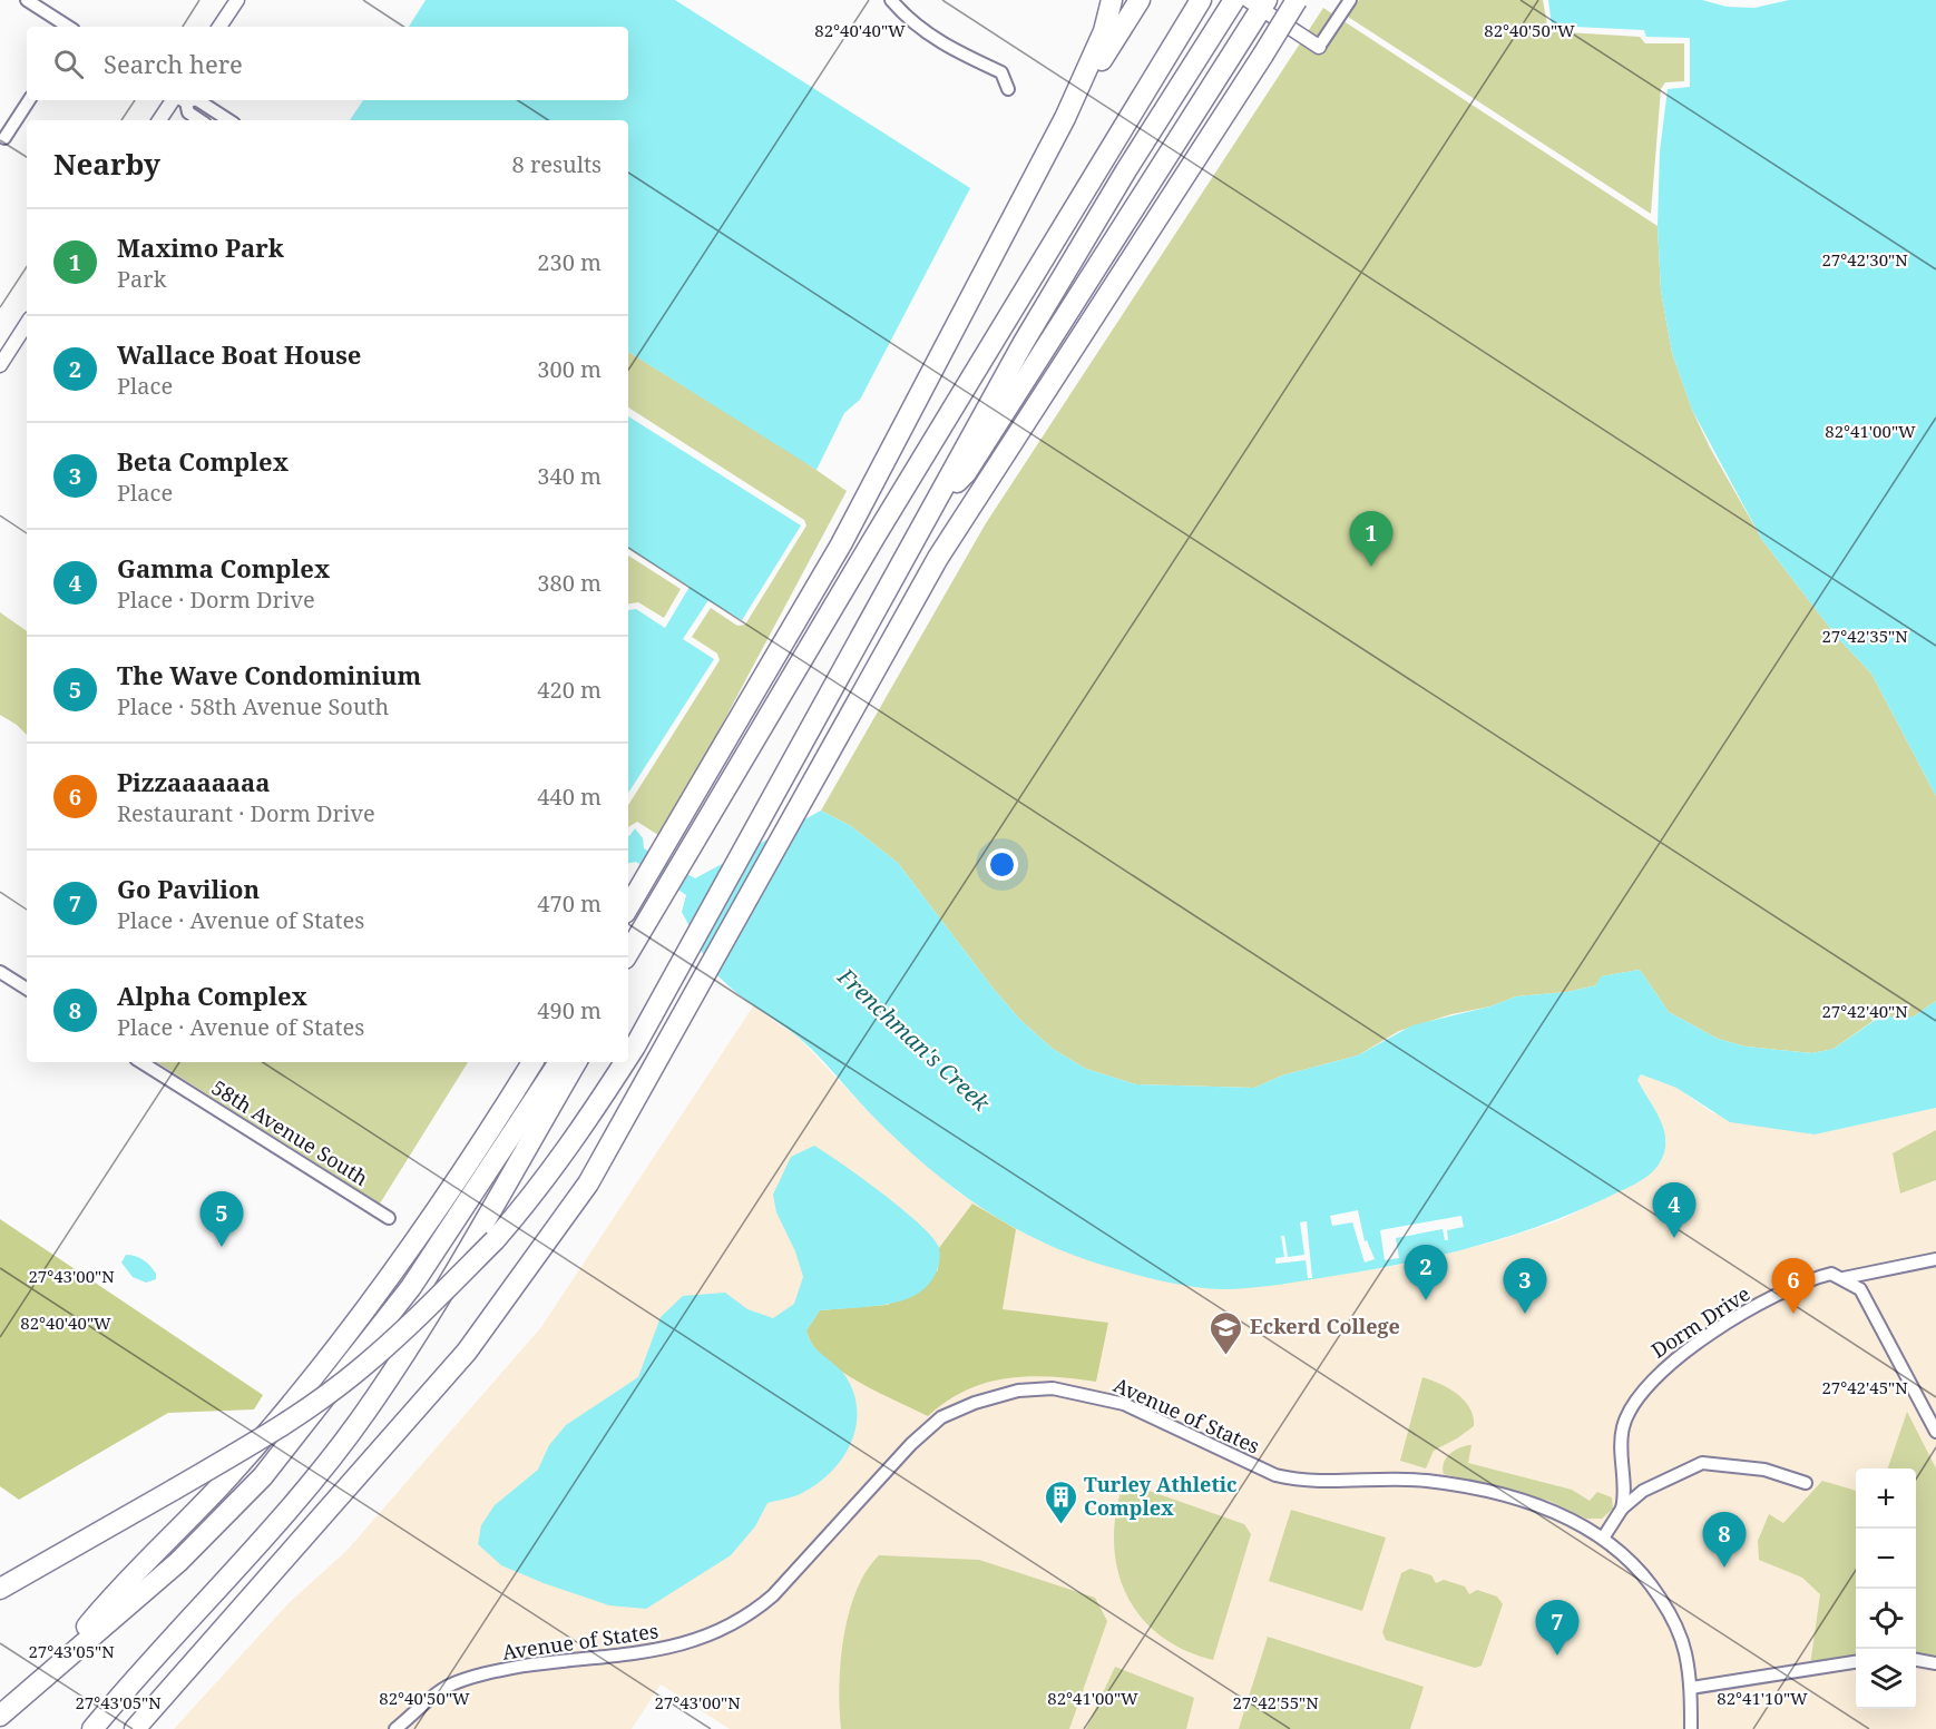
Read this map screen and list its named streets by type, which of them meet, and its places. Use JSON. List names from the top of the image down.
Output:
{
  "streets": {
    "street": ["58th Avenue South", "Dorm Drive", "Avenue of States"]
  },
  "water": ["Frenchman's Creek"],
  "places": {
    "school or university": ["Eckerd College"],
    "building": ["Turley Athletic Complex"]
  },
  "page": {
    "search": "Search here",
    "heading": ["Nearby", "8 results"],
    "list": [
      {
        "mark": "1",
        "name": "Maximo Park",
        "note": "Park",
        "value": "230 m"
      },
      {
        "mark": "2",
        "name": "Wallace Boat House",
        "note": "Place",
        "value": "300 m"
      },
      {
        "mark": "3",
        "name": "Beta Complex",
        "note": "Place",
        "value": "340 m"
      },
      {
        "mark": "4",
        "name": "Gamma Complex",
        "note": "Place · Dorm Drive",
        "value": "380 m"
      },
      {
        "mark": "5",
        "name": "The Wave Condominium",
        "note": "Place · 58th Avenue South",
        "value": "420 m"
      },
      {
        "mark": "6",
        "name": "Pizzaaaaaaa",
        "note": "Restaurant · Dorm Drive",
        "value": "440 m"
      },
      {
        "mark": "7",
        "name": "Go Pavilion",
        "note": "Place · Avenue of States",
        "value": "470 m"
      },
      {
        "mark": "8",
        "name": "Alpha Complex",
        "note": "Place · Avenue of States",
        "value": "490 m"
      }
    ],
    "pins": [
      "1",
      "4",
      "5",
      "2",
      "3",
      "6",
      "8",
      "7"
    ],
    "map_buttons": ["+", "−"]
  },
  "coordinates": [
    "82°40'40\"W",
    "82°40'50\"W",
    "27°42'30\"N",
    "82°41'00\"W",
    "27°42'35\"N",
    "27°42'40\"N",
    "27°43'00\"N",
    "27°42'45\"N",
    "27°43'05\"N",
    "82°41'10\"W",
    "27°42'55\"N"
  ]
}
